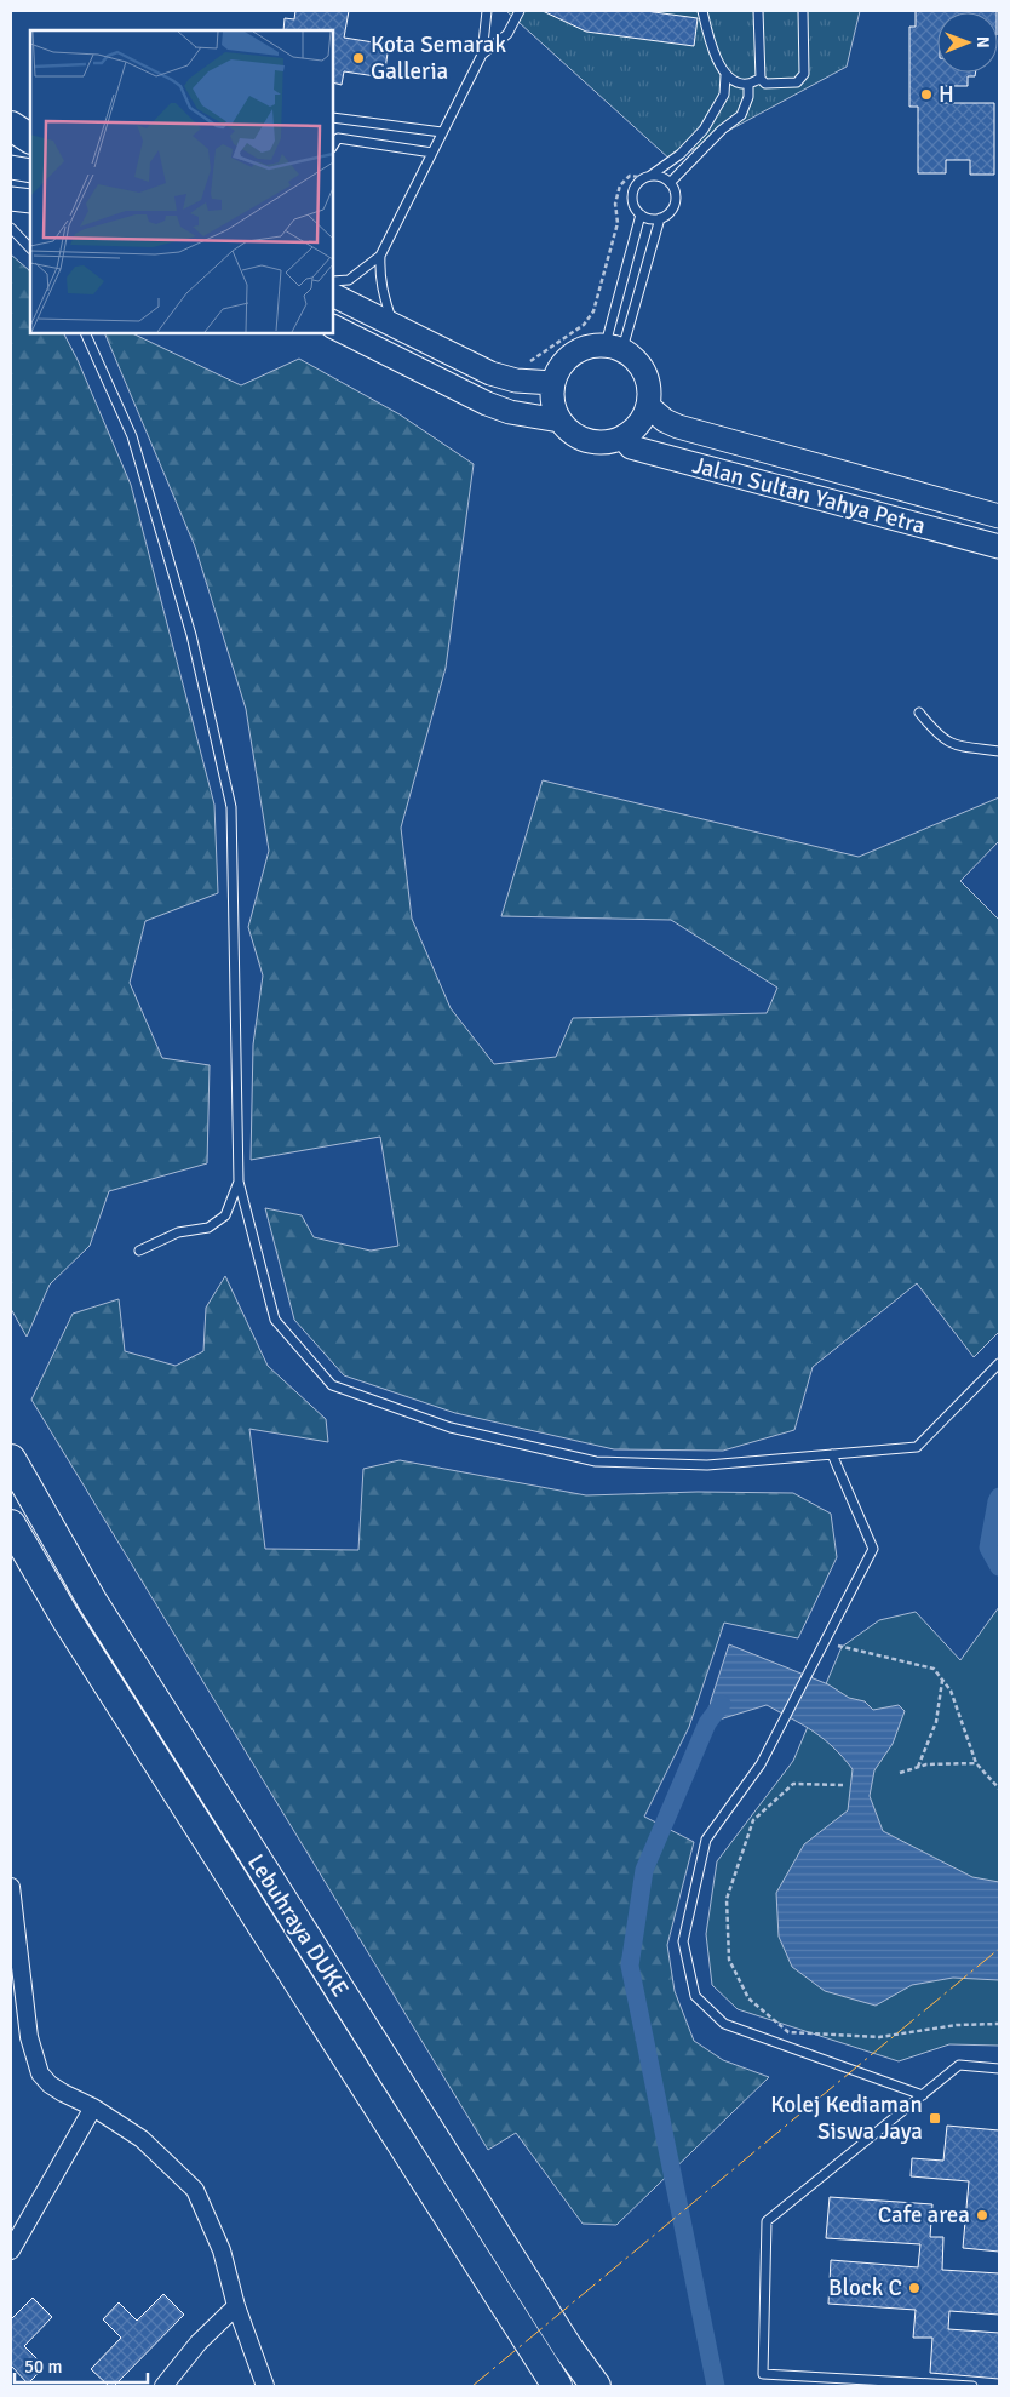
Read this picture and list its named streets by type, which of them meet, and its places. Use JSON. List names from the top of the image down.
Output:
{
  "streets": {
    "highway": ["Lebuhraya DUKE"],
    "main road": ["Jalan Sultan Yahya Petra"]
  },
  "places": {
    "other": [
      "Kota Semarak Galleria",
      "H",
      "Cafe area",
      "Block C"
    ],
    "transit": ["Kolej Kediaman Siswa Jaya"]
  },
  "scale_bar": "50 m",
  "north": "right"
}
